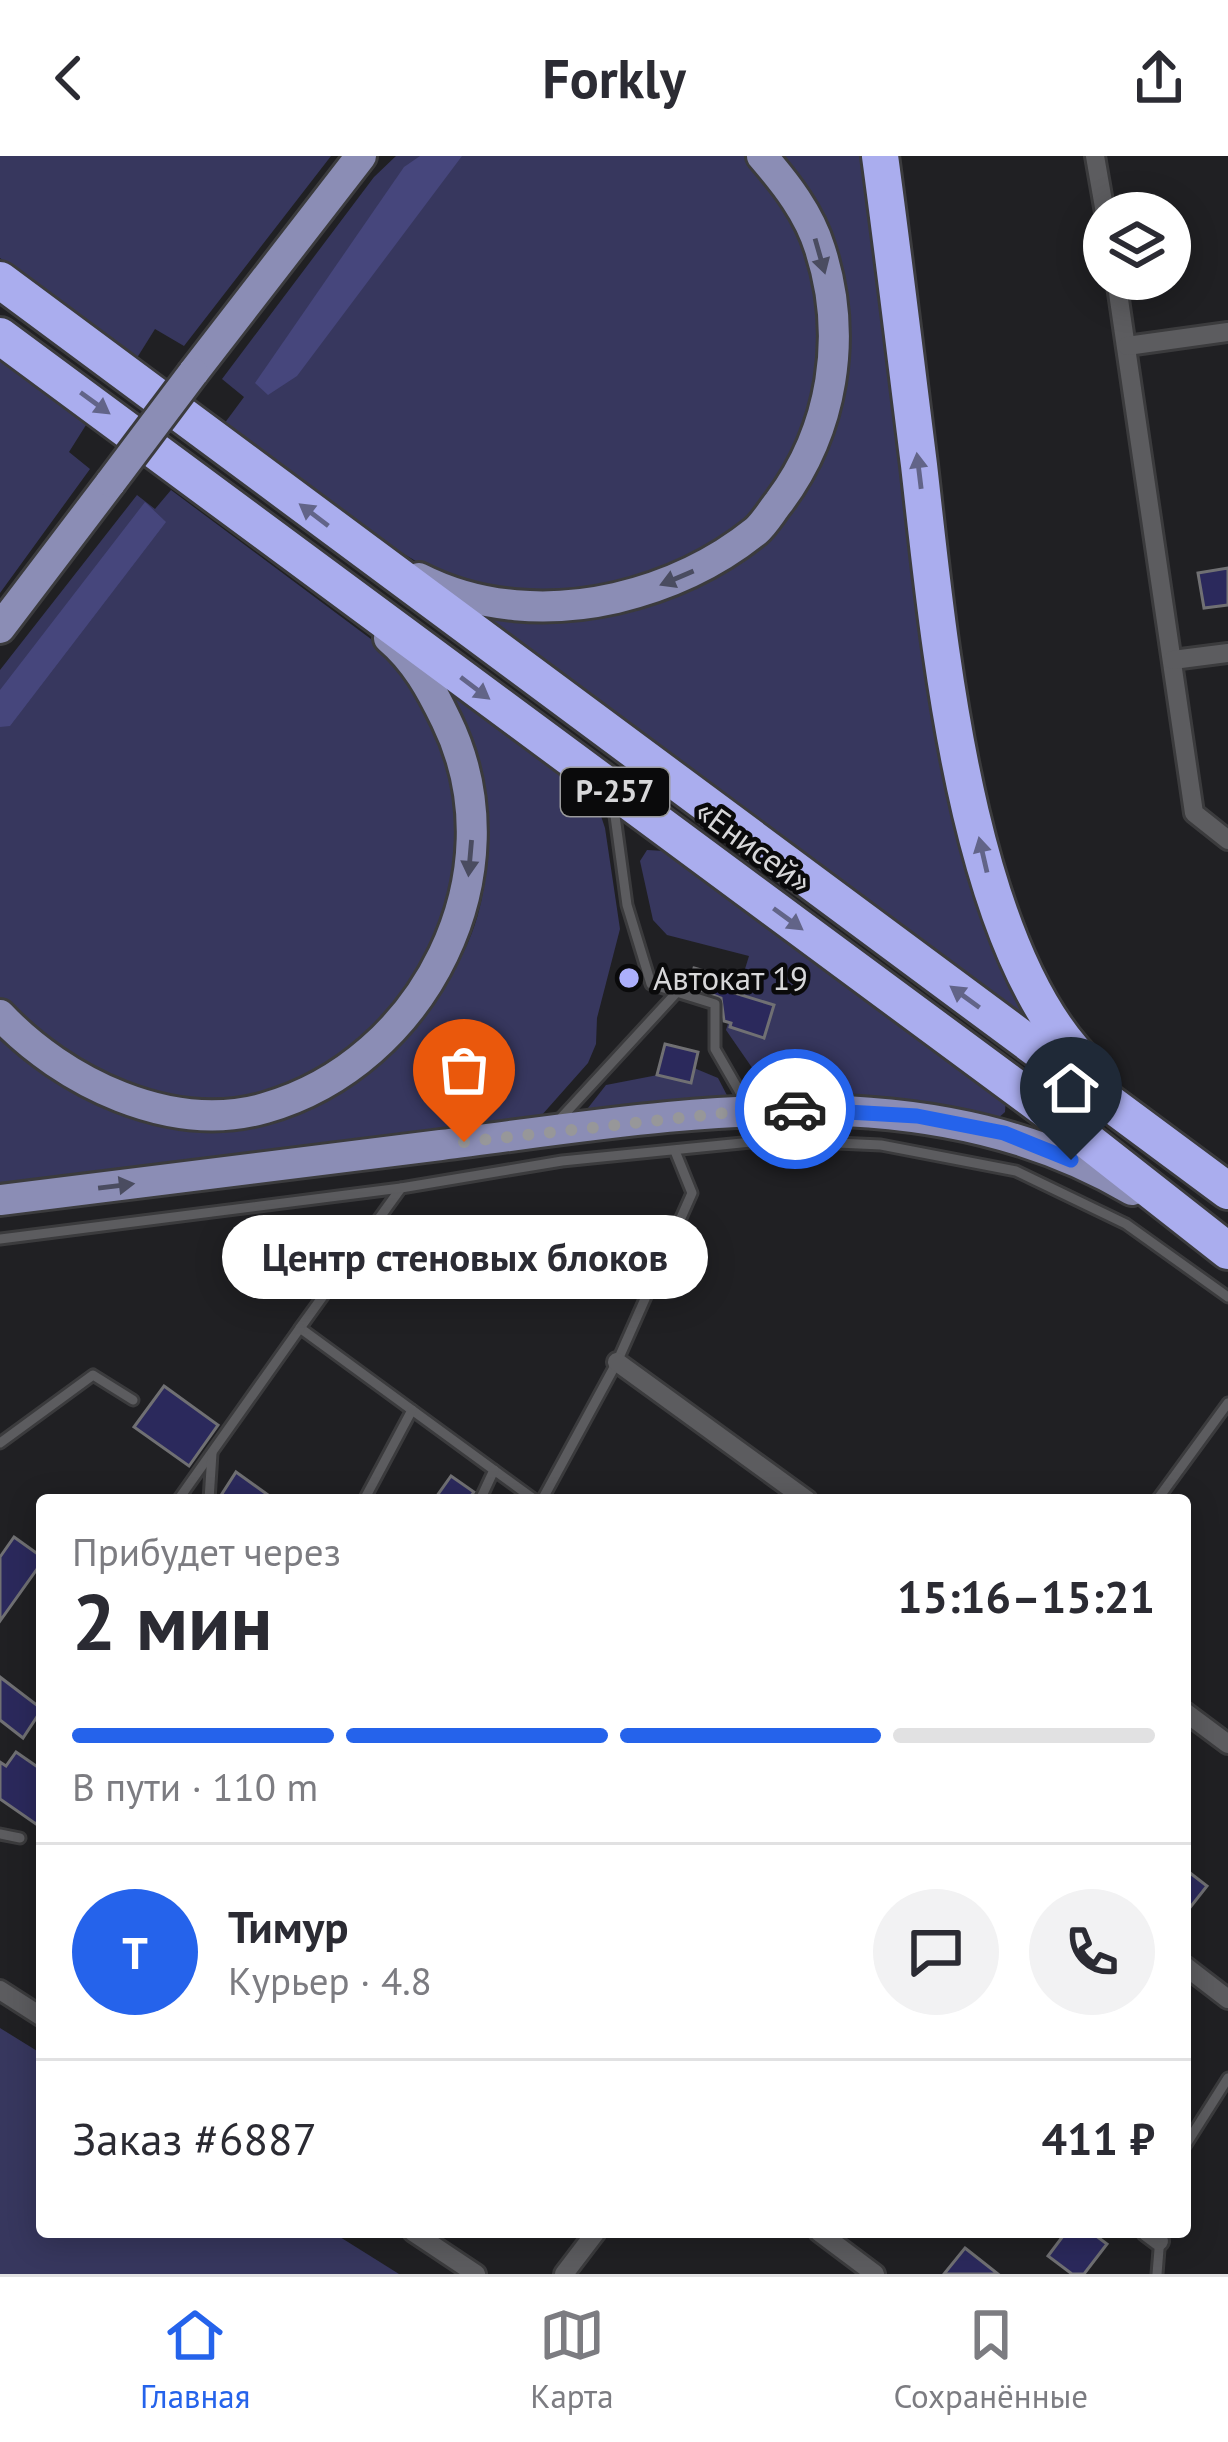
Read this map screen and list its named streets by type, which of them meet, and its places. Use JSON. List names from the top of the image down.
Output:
{
  "streets": {
    "highway": ["Р-257", "«Енисей»"]
  },
  "places": ["Автокат 19", "Центр стеновых блоков"],
  "page": {
    "header": "Forkly",
    "bubble": "Центр стеновых блоков",
    "heading": ["2 мин", "Прибудет через", "15:16–15:21"],
    "panel": [
      "Тимур",
      "Курьер · 4.8",
      "Заказ #6887",
      "411 ₽"
    ],
    "bar": "В пути · 110 m",
    "round": "Т",
    "tabs": ["Главная", "Карта", "Сохранённые"]
  }
}
